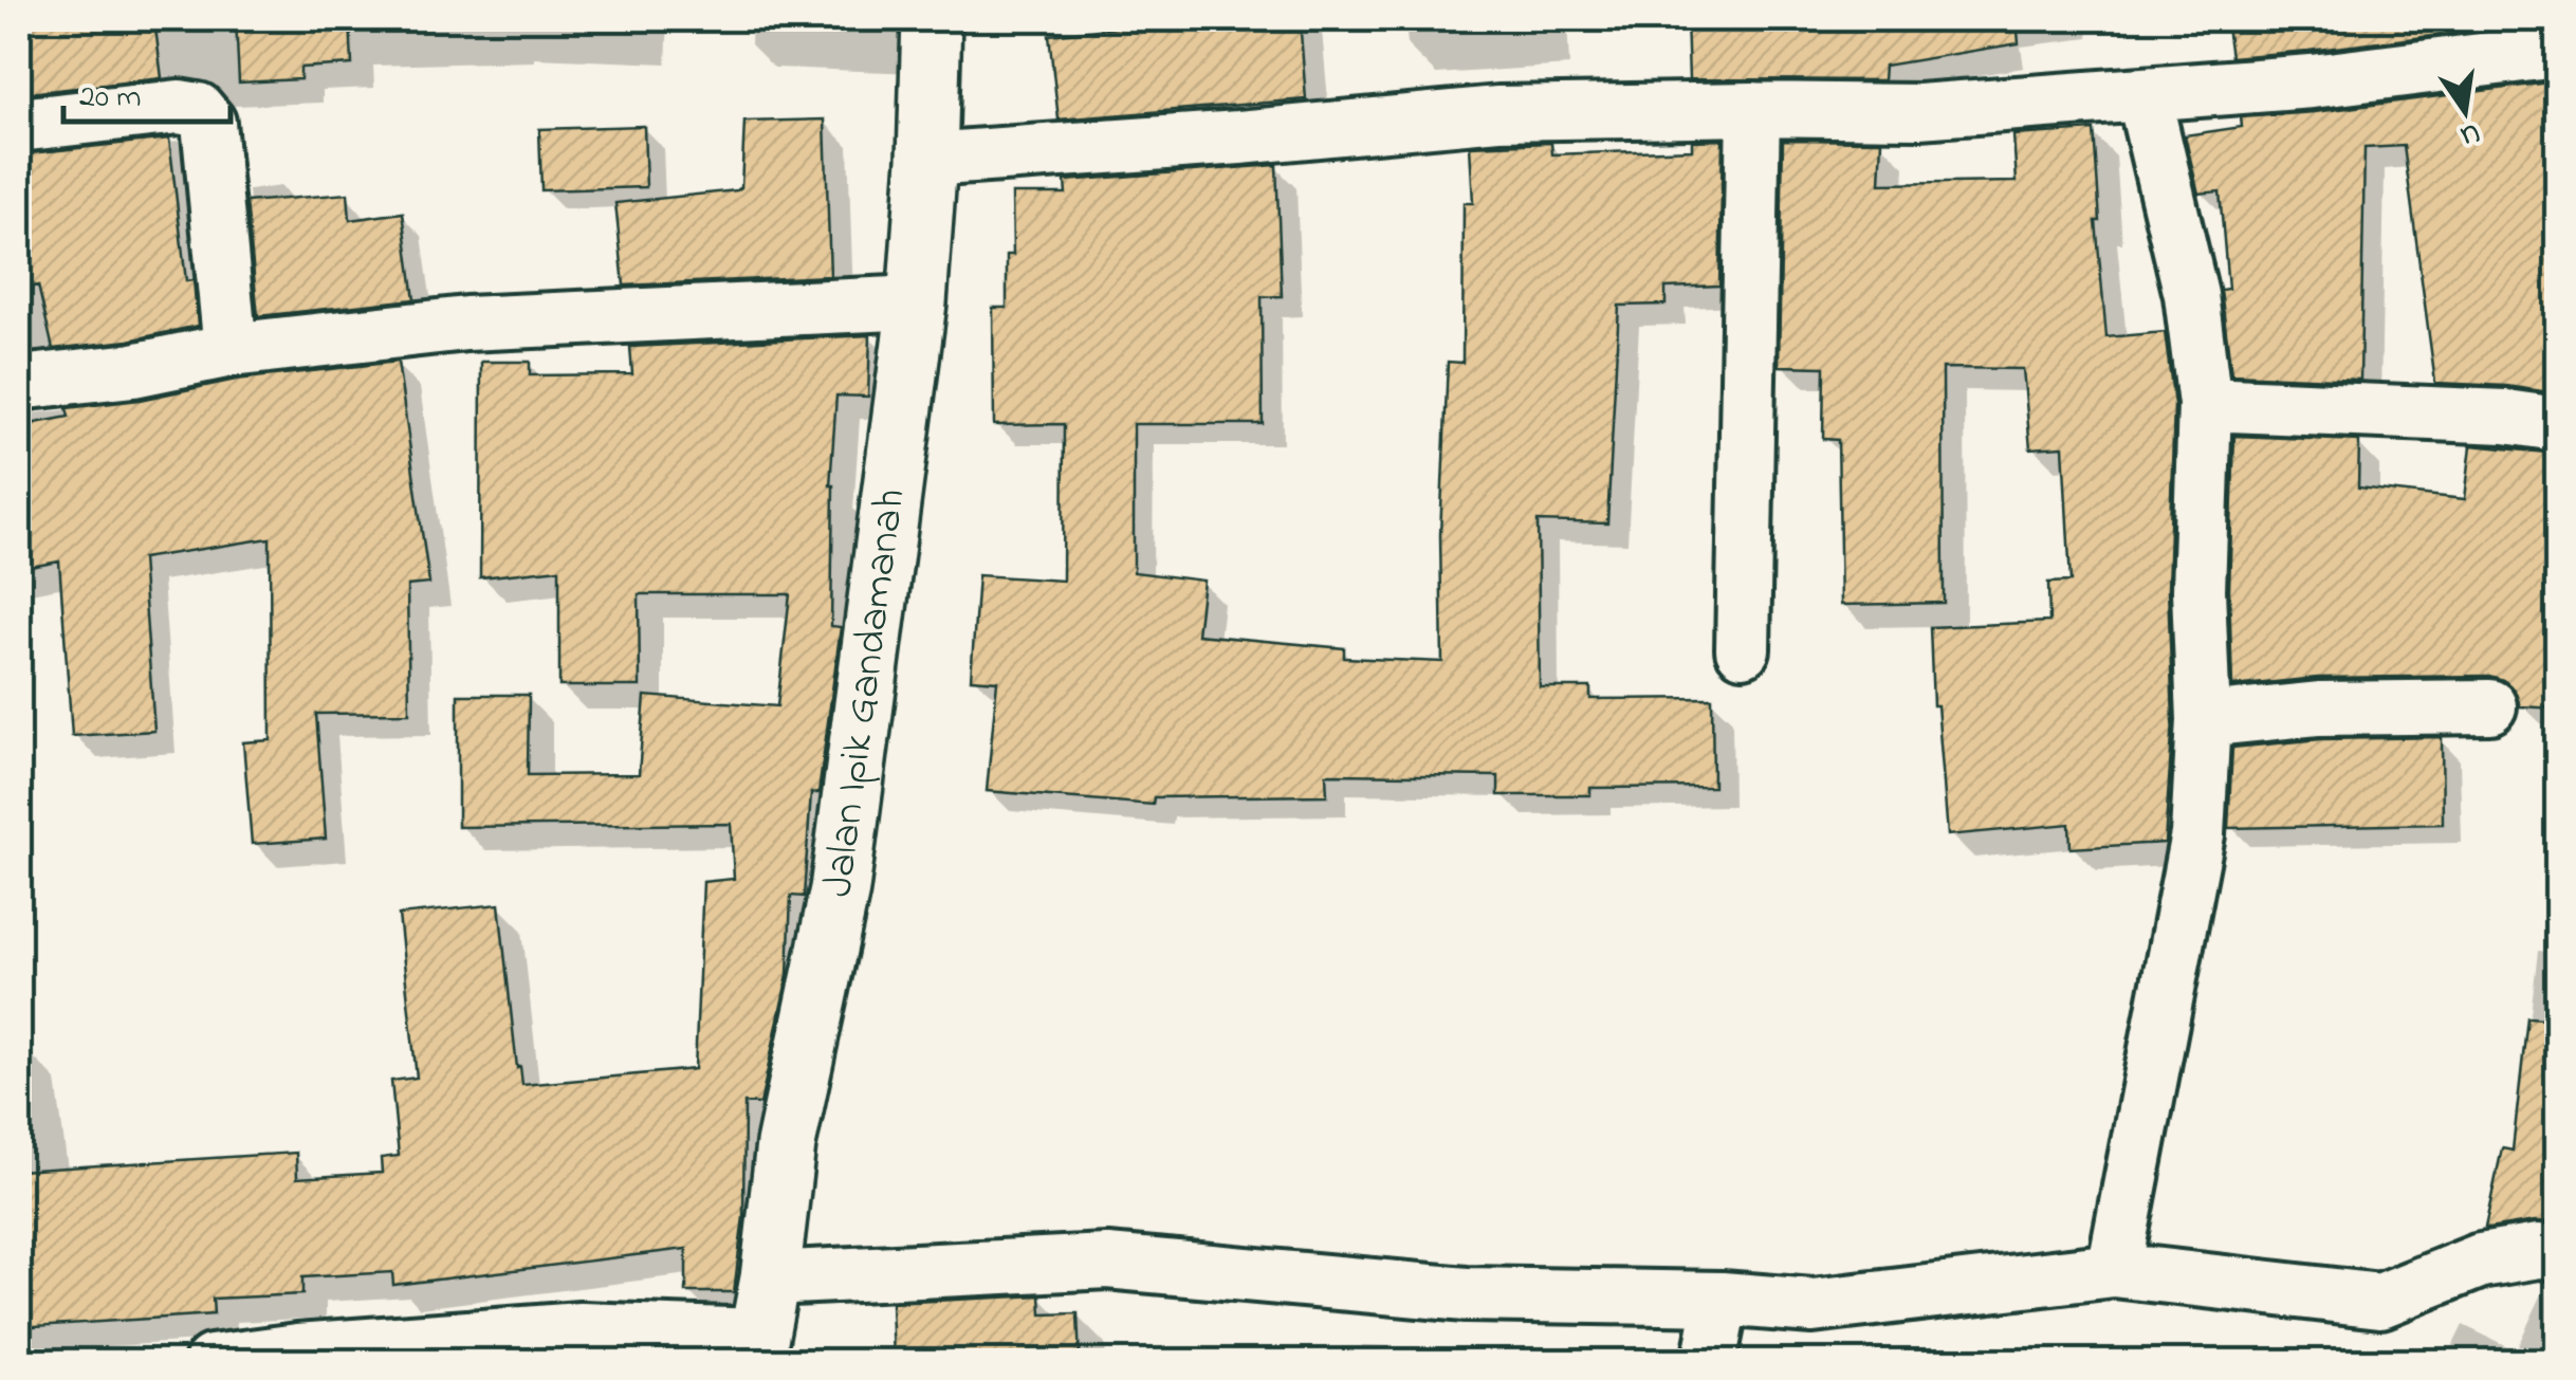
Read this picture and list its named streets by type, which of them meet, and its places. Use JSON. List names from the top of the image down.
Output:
{
  "streets": {
    "street": ["Jalan Ipik Gandamanah"]
  },
  "scale_bar": "20 m",
  "north": "bottom"
}
